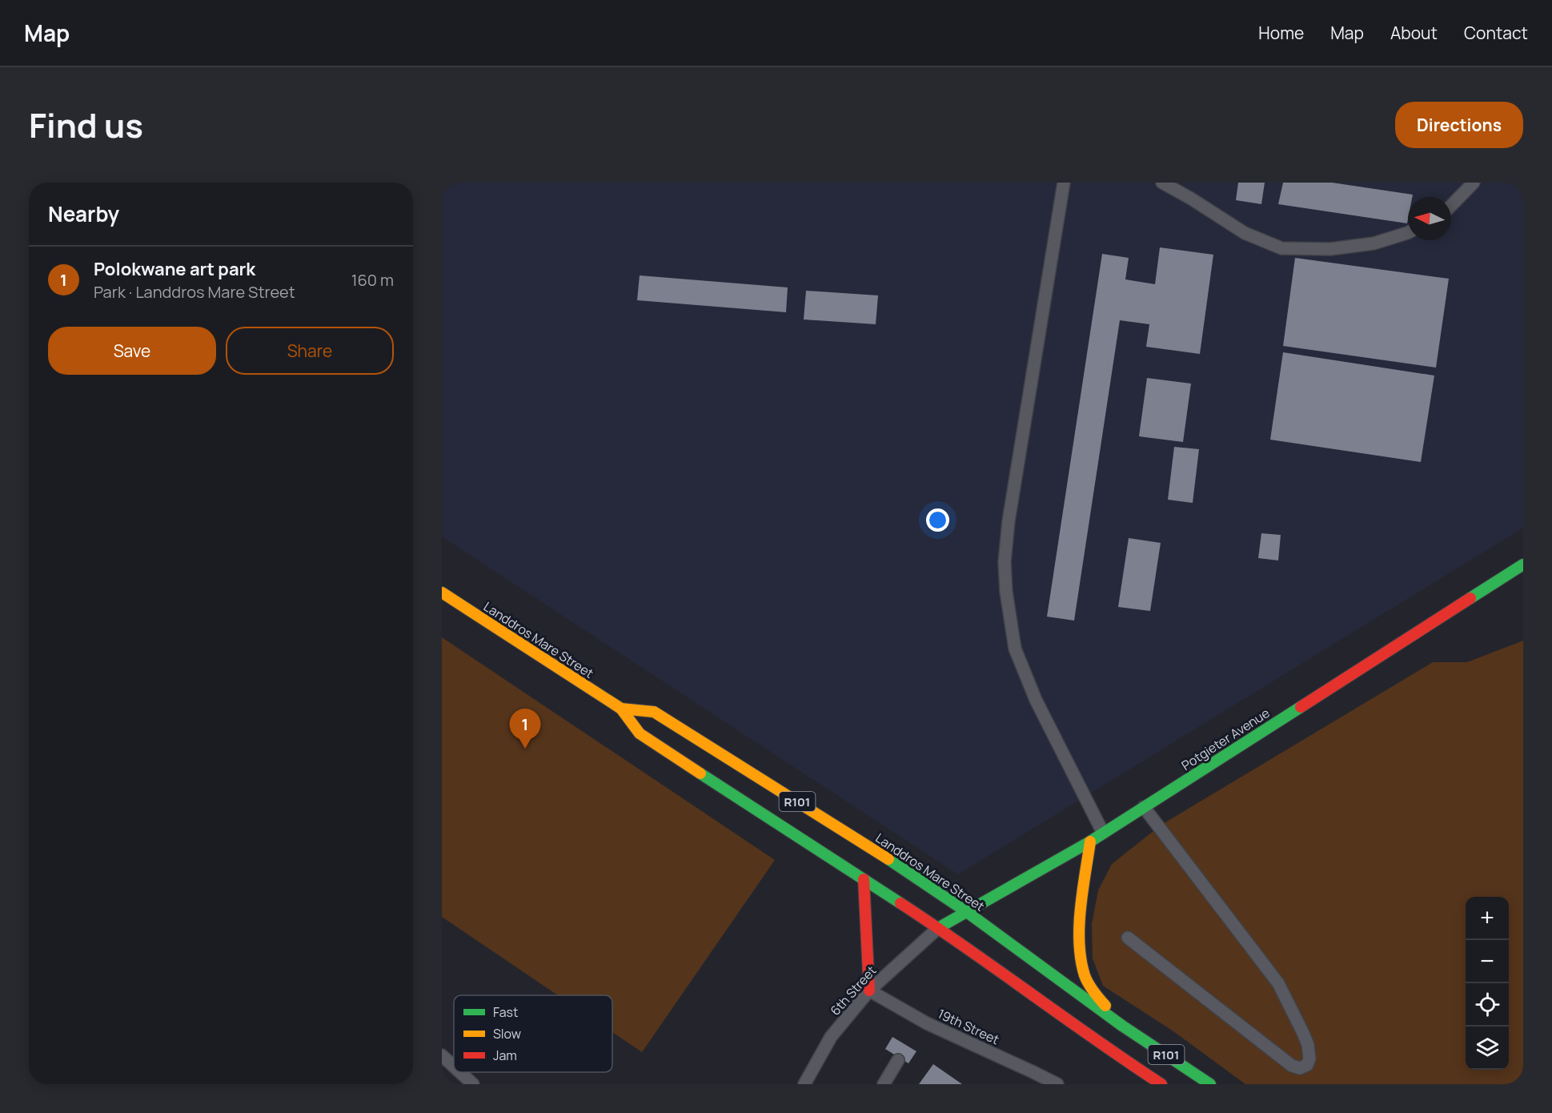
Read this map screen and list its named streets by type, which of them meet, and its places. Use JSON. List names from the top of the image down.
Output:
{
  "streets": {
    "main road": ["Landdros Mare Street", "Potgieter Avenue", "R101"],
    "lane": ["6th Street", "19th Street"]
  },
  "crossings": [
    ["Landdros Mare Street", "Potgieter Avenue"],
    ["Landdros Mare Street", "6th Street"],
    ["Potgieter Avenue", "6th Street"],
    ["6th Street", "19th Street"]
  ],
  "legend": ["Fast", "Slow", "Jam"],
  "north": "left",
  "page": {
    "header": "Map",
    "nav": [
      "Home",
      "Map",
      "About",
      "Contact"
    ],
    "title": "Find us",
    "buttons": [
      "Directions",
      ["Save", "Share"]
    ],
    "heading": "Nearby",
    "list": [
      {
        "mark": "1",
        "name": "Polokwane art park",
        "note": "Park · Landdros Mare Street",
        "value": "160 m"
      }
    ],
    "pins": "1",
    "map_buttons": ["+", "−"]
  }
}
